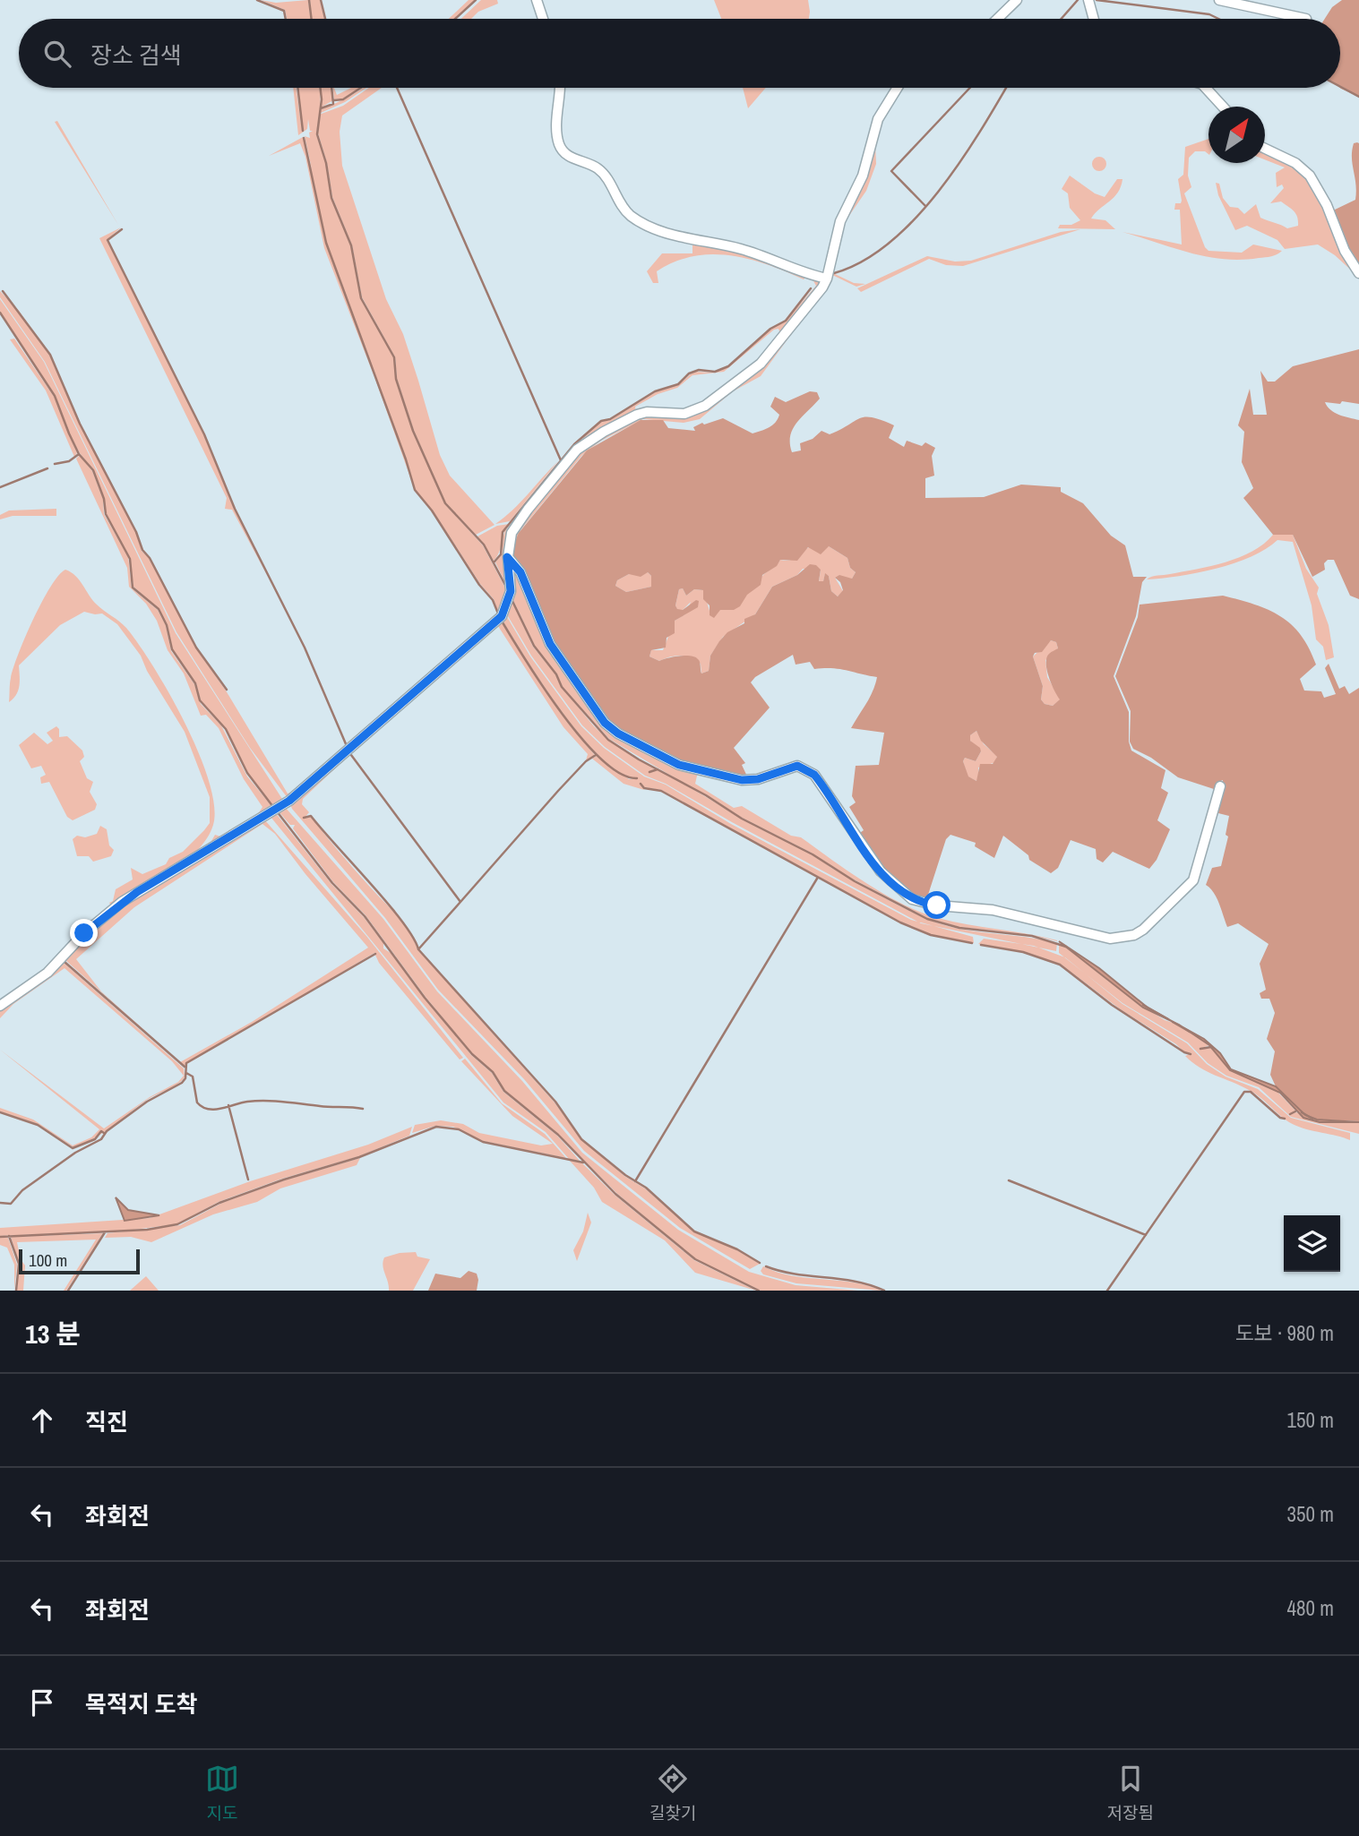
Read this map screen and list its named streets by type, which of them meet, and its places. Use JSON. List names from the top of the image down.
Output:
{
  "scale_bar": "100 m",
  "north": "top right",
  "page": {
    "search": "장소 검색",
    "scale": "100 m",
    "heading": ["13 분", "도보 · 980 m"],
    "list": [
      ["직진", "150 m"],
      ["좌회전", "350 m"],
      ["좌회전", "480 m"],
      "목적지 도착"
    ],
    "nav": ["지도", "길찾기", "저장됨"]
  }
}
